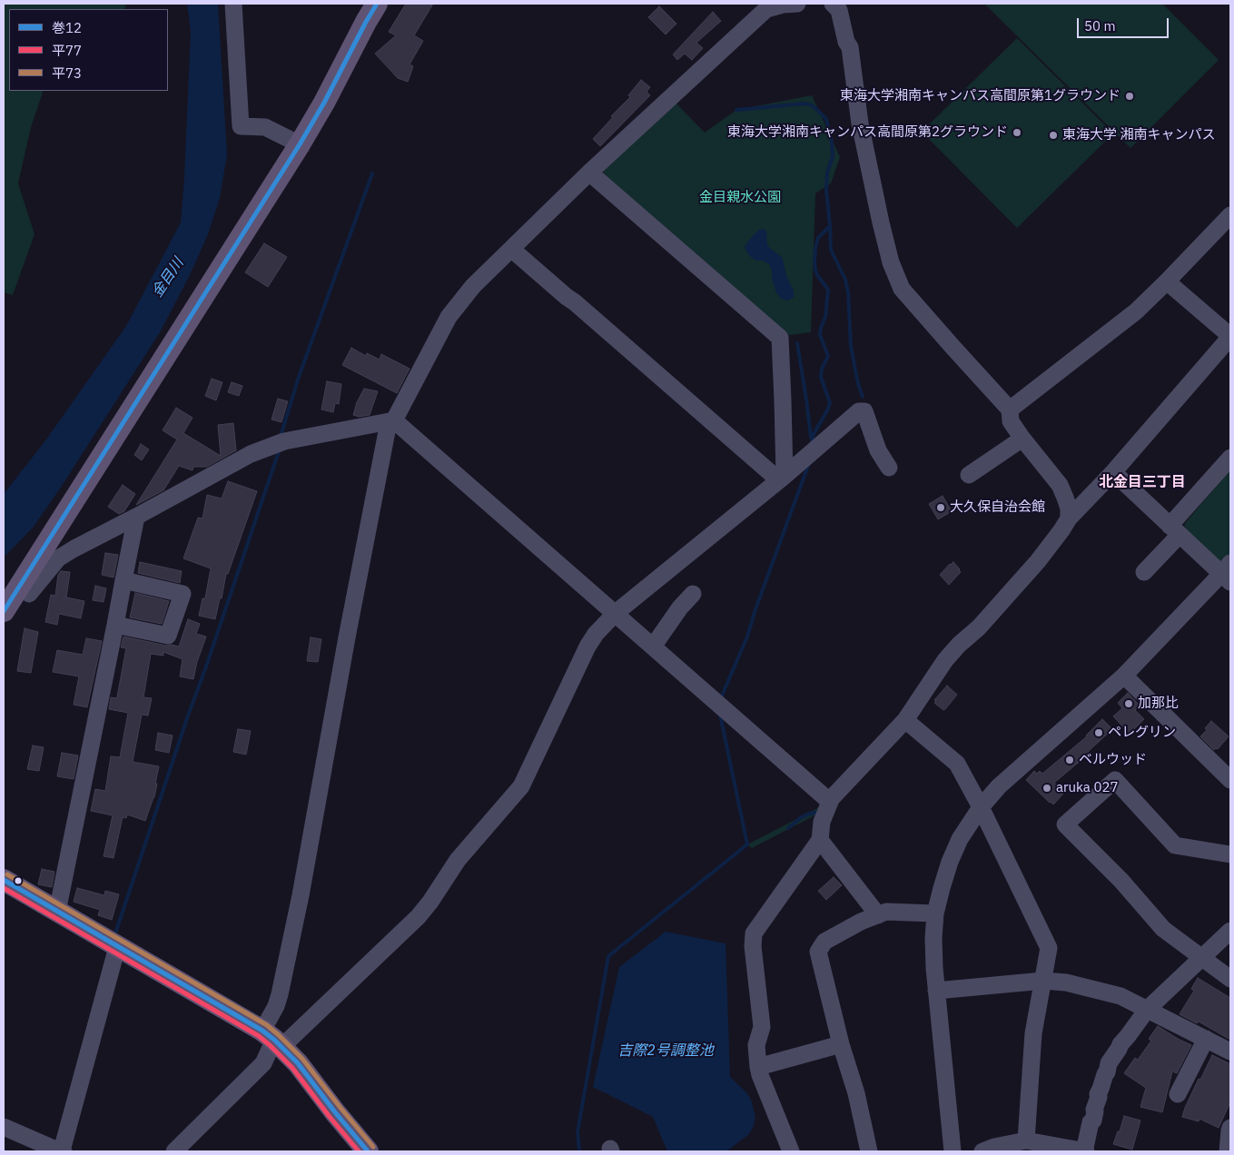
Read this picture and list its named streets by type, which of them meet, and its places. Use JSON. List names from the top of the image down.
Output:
{
  "districts": ["北金目三丁目"],
  "water": ["金目川", "吉際2号調整池"],
  "parks": ["金目親水公園"],
  "places": [
    "東海大学湘南キャンパス高間原第1グラウンド",
    "東海大学湘南キャンパス高間原第2グラウンド",
    "東海大学 湘南キャンパス",
    "大久保自治会館",
    "加那比",
    "ペレグリン",
    "ベルウッド",
    "aruka 027"
  ],
  "lines": ["transit line 巻12", "transit line 平73", "transit line 平77"],
  "legend": ["巻12", "平77", "平73"],
  "scale_bar": "50 m"
}
